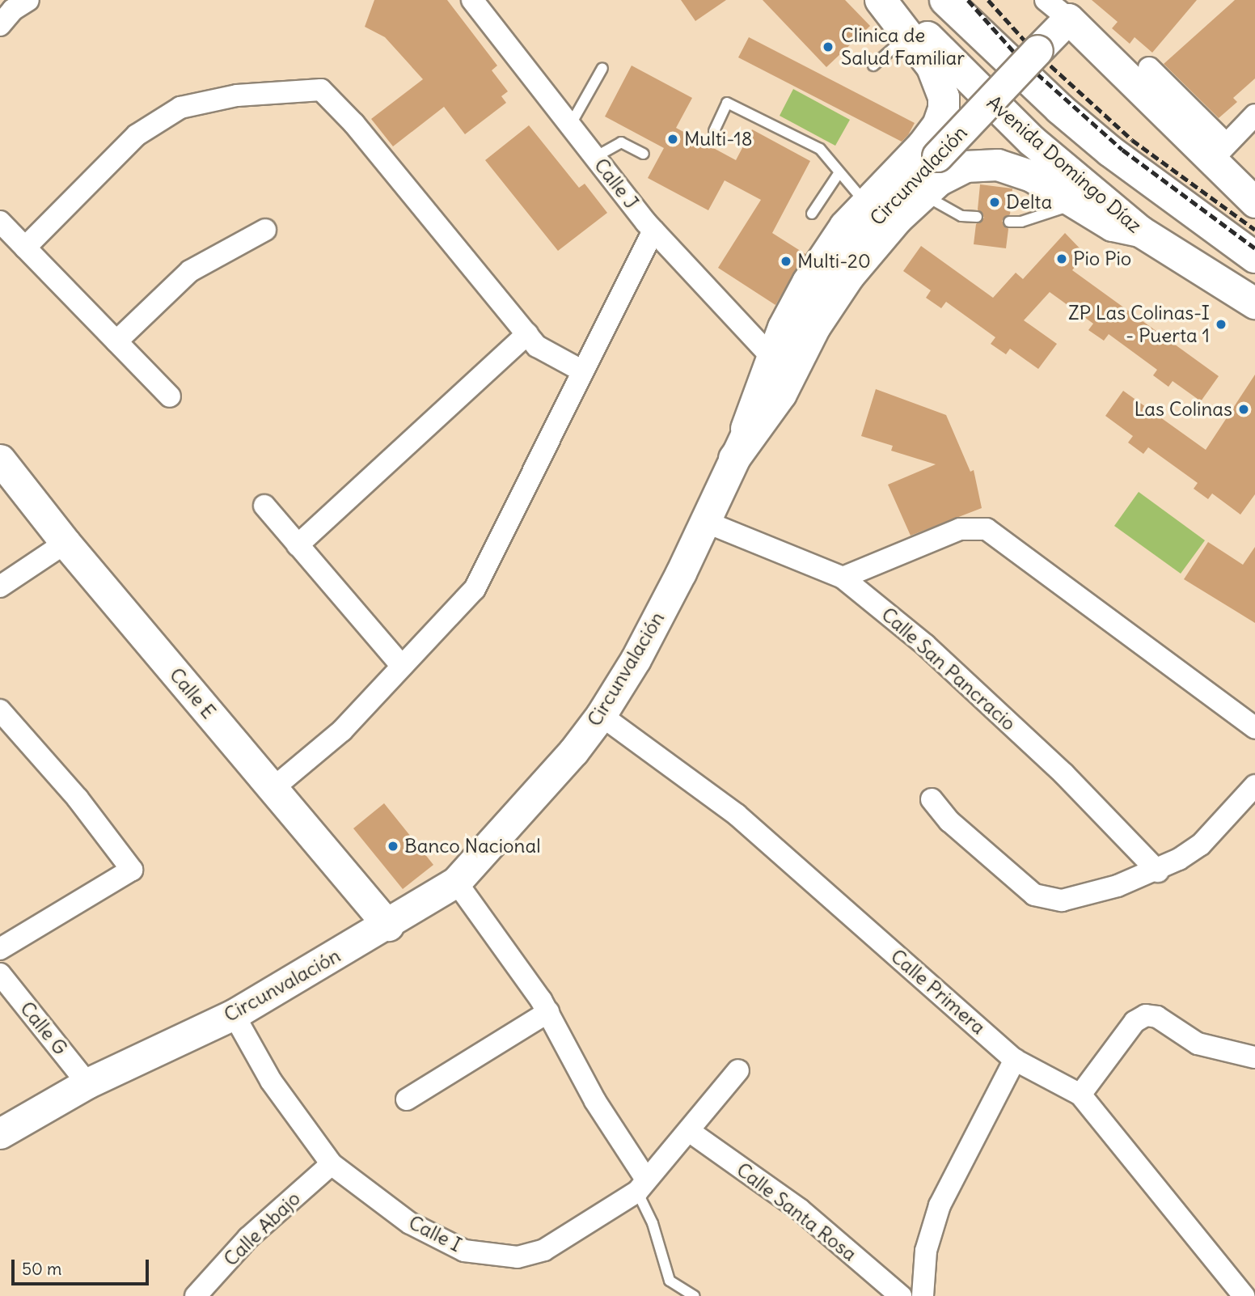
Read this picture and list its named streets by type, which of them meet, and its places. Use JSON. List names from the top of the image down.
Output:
{
  "streets": {
    "main road": ["Avenida Domingo Díaz", "Circunvalación", "Calle E"],
    "street": [
      "Calle J",
      "Calle San Pancracio",
      "Calle Primera",
      "Calle G",
      "Calle Santa Rosa",
      "Calle Abajo",
      "Calle I"
    ]
  },
  "crossings": [
    ["Circunvalación", "Calle San Pancracio"],
    ["Circunvalación", "Calle E"],
    ["Circunvalación", "Calle Primera"],
    ["Circunvalación", "Calle G"],
    ["Circunvalación", "Calle I"],
    ["Calle Santa Rosa", "Calle I"],
    ["Calle Abajo", "Calle I"]
  ],
  "places": [
    "Clinica de Salud Familiar",
    "Multi-18",
    "Delta",
    "Pio Pio",
    "Multi-20",
    "ZP Las Colinas-I - Puerta 1",
    "Las Colinas",
    "Banco Nacional"
  ],
  "scale_bar": "50 m"
}
